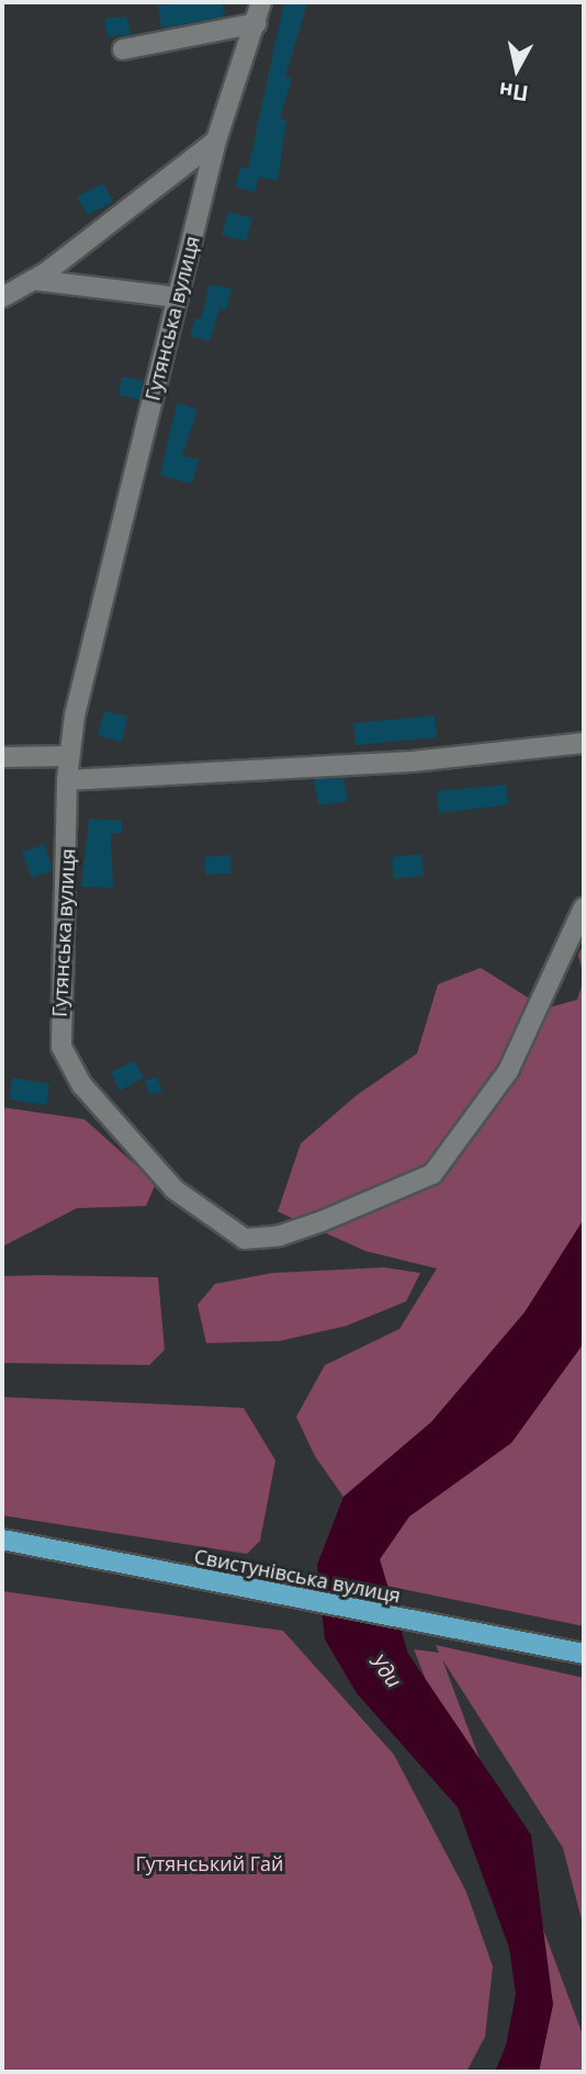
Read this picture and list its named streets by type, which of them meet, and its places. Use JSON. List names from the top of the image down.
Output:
{
  "streets": {
    "main road": ["Свистунівська вулиця"],
    "street": ["Гутянська вулиця"]
  },
  "water": ["Уди"],
  "parks": ["Гутянський Гай"],
  "north": "bottom"
}
